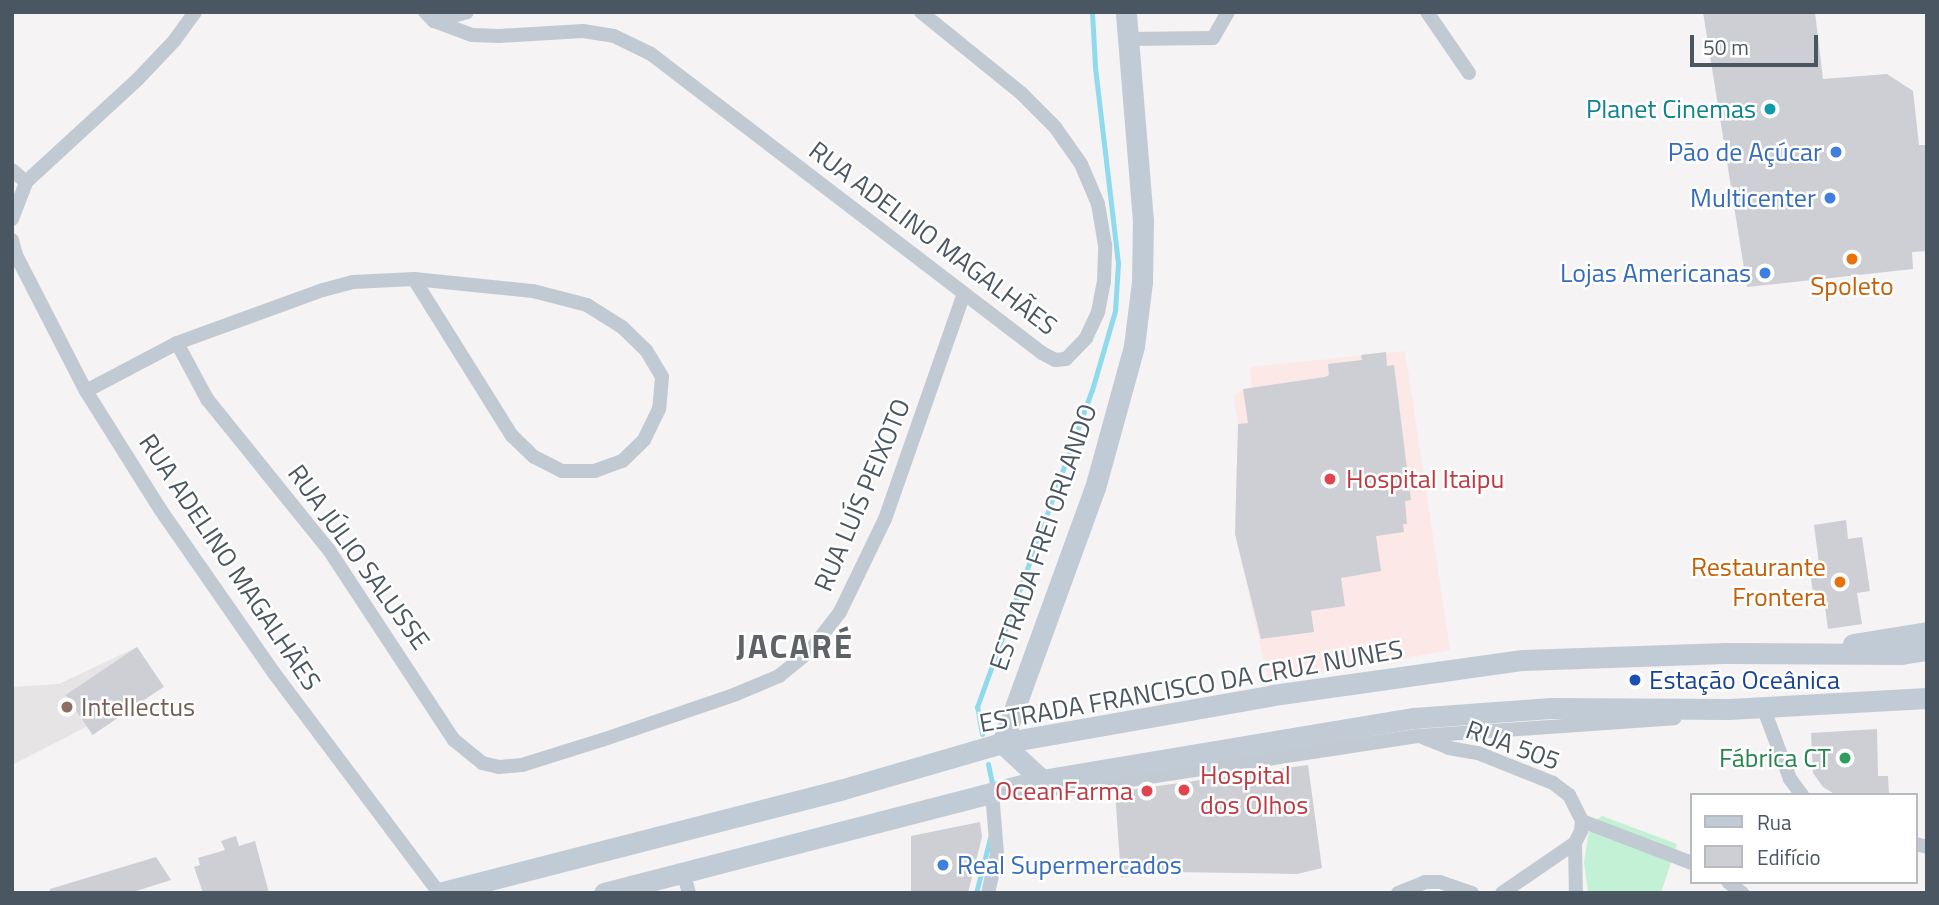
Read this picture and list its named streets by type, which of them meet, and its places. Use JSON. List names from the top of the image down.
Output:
{
  "streets": {
    "main road": ["ESTRADA FREI ORLANDO", "ESTRADA FRANCISCO DA CRUZ NUNES"],
    "street": [
      "RUA ADELINO MAGALHÃES",
      "RUA LUÍS PEIXOTO",
      "RUA JÚLIO SALUSSE",
      "RUA 505"
    ]
  },
  "crossings": [
    ["RUA ADELINO MAGALHÃES", "RUA LUÍS PEIXOTO"],
    ["RUA ADELINO MAGALHÃES", "ESTRADA FRANCISCO DA CRUZ NUNES"],
    ["RUA LUÍS PEIXOTO", "RUA JÚLIO SALUSSE"],
    ["ESTRADA FREI ORLANDO", "ESTRADA FRANCISCO DA CRUZ NUNES"]
  ],
  "districts": ["JACARÉ"],
  "places": [
    "Planet Cinemas",
    "Pão de Açúcar",
    "Multicenter",
    "Spoleto",
    "Lojas Americanas",
    "Hospital Itaipu",
    "Restaurante Frontera",
    "Estação Oceânica",
    "Intellectus",
    "Fábrica CT",
    "Hospital dos Olhos",
    "OceanFarma",
    "Real Supermercados"
  ],
  "legend": ["Rua", "Edifício"],
  "scale_bar": "50 m"
}
